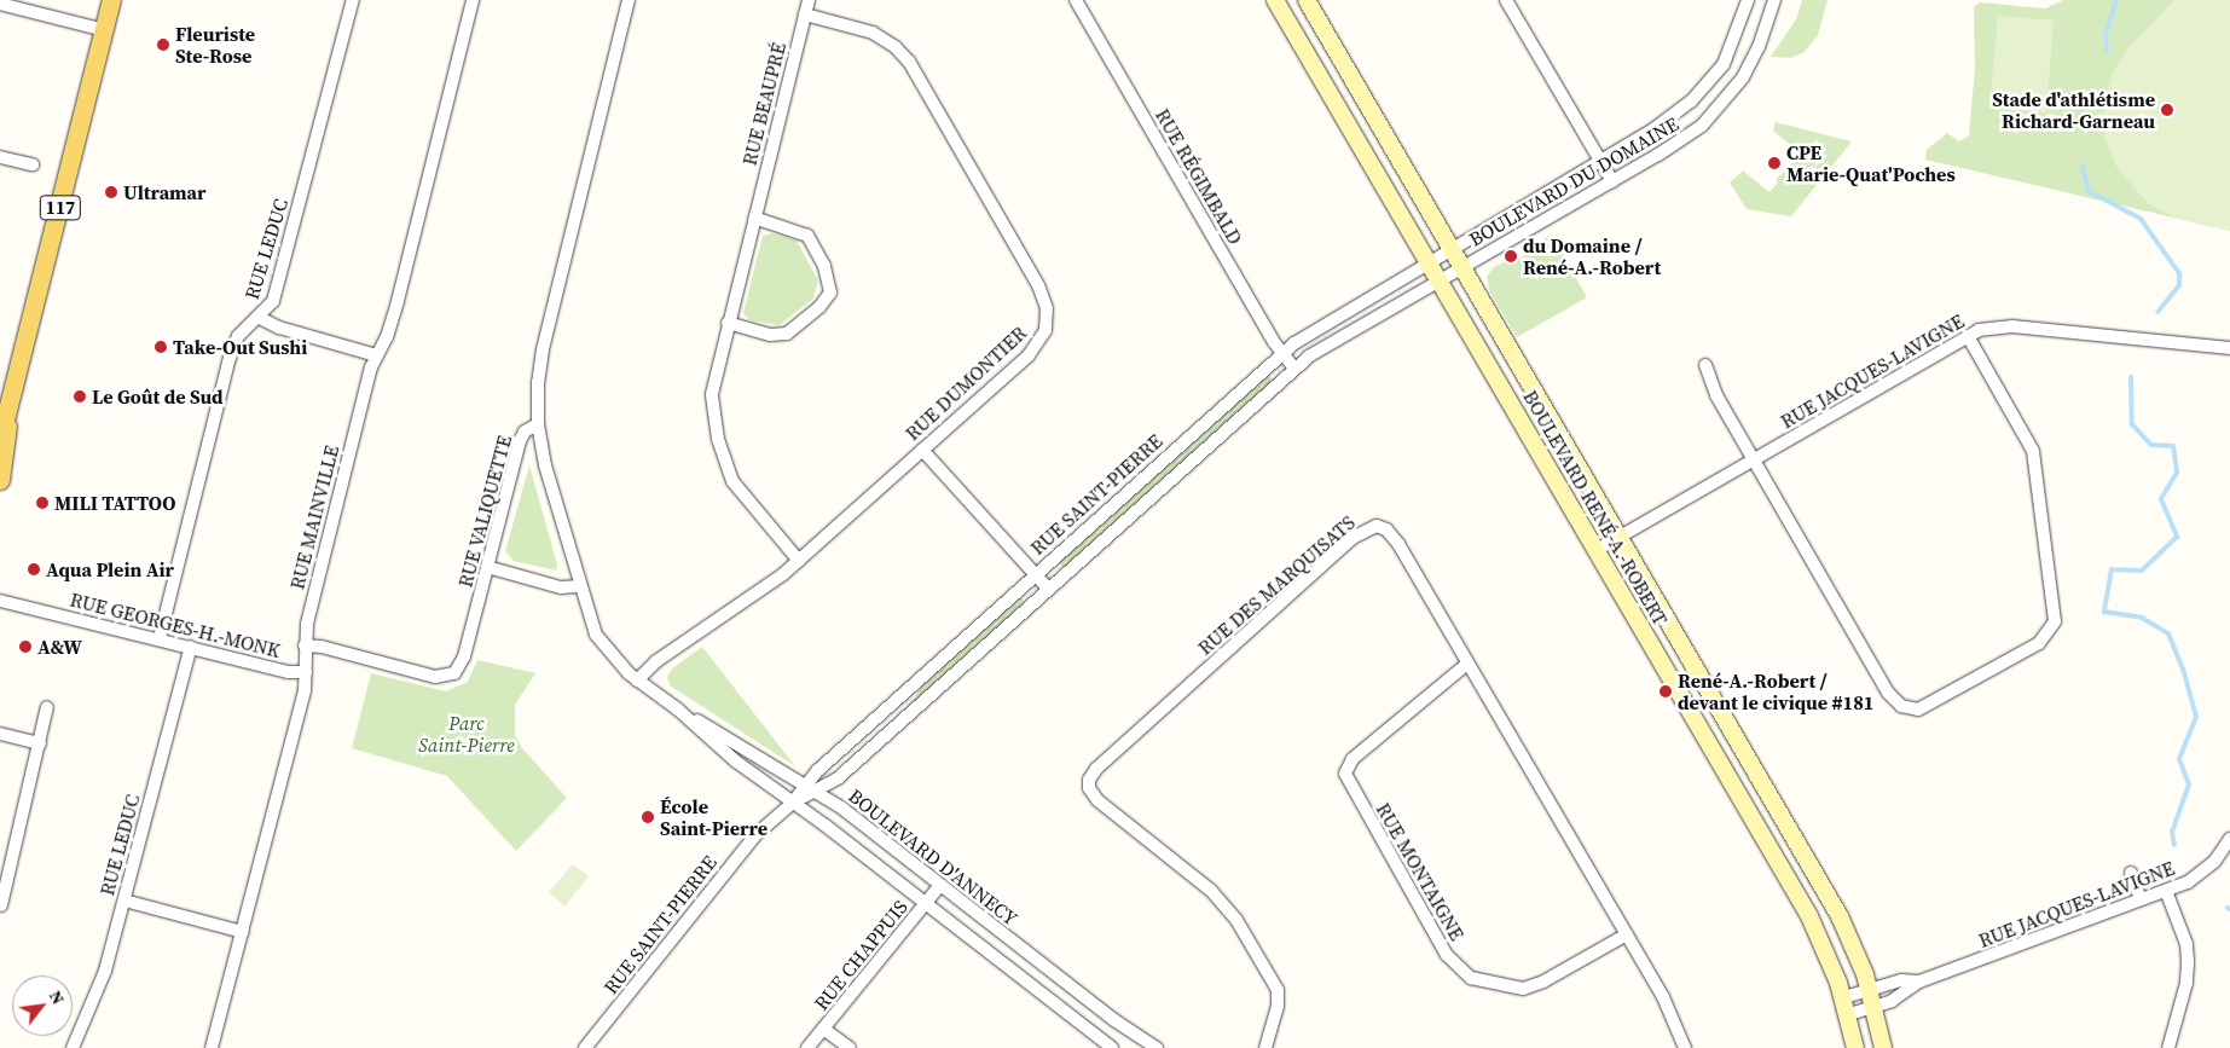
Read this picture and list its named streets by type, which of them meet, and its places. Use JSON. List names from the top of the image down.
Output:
{
  "streets": {
    "main road": ["117"],
    "street": [
      "RUE BEAUPRÉ",
      "RUE RÉGIMBALD",
      "BOULEVARD DU DOMAINE",
      "RUE LEDUC",
      "RUE JACQUES-LAVIGNE",
      "RUE DUMONTIER",
      "RUE SAINT-PIERRE",
      "BOULEVARD RENÉ-A.-ROBERT",
      "RUE VALIQUETTE",
      "RUE MAINVILLE",
      "RUE DES MARQUISATS",
      "RUE GEORGES-H.-MONK",
      "BOULEVARD D'ANNECY",
      "RUE MONTAIGNE",
      "RUE CHAPPUIS"
    ]
  },
  "crossings": [
    ["RUE BEAUPRÉ", "RUE DUMONTIER"],
    ["RUE RÉGIMBALD", "RUE SAINT-PIERRE"],
    ["BOULEVARD DU DOMAINE", "RUE SAINT-PIERRE"],
    ["BOULEVARD DU DOMAINE", "BOULEVARD RENÉ-A.-ROBERT"],
    ["RUE LEDUC", "RUE GEORGES-H.-MONK"],
    ["RUE JACQUES-LAVIGNE", "BOULEVARD RENÉ-A.-ROBERT"],
    ["RUE DUMONTIER", "BOULEVARD D'ANNECY"],
    ["RUE SAINT-PIERRE", "BOULEVARD RENÉ-A.-ROBERT"],
    ["RUE SAINT-PIERRE", "BOULEVARD D'ANNECY"],
    ["RUE VALIQUETTE", "RUE MAINVILLE"],
    ["RUE VALIQUETTE", "BOULEVARD D'ANNECY"],
    ["RUE MAINVILLE", "RUE GEORGES-H.-MONK"],
    ["RUE DES MARQUISATS", "RUE MONTAIGNE"],
    ["BOULEVARD D'ANNECY", "RUE CHAPPUIS"]
  ],
  "parks": ["Parc Saint-Pierre"],
  "places": [
    "Fleuriste Ste-Rose",
    "Stade d'athlétisme Richard-Garneau",
    "CPE Marie-Quat'Poches",
    "Ultramar",
    "du Domaine / René-A.-Robert",
    "Take-Out Sushi",
    "Le Goût de Sud",
    "MILI TATTOO",
    "Aqua Plein Air",
    "A&W",
    "René-A.-Robert / devant le civique #181",
    "École Saint-Pierre"
  ],
  "north": "top right"
}
